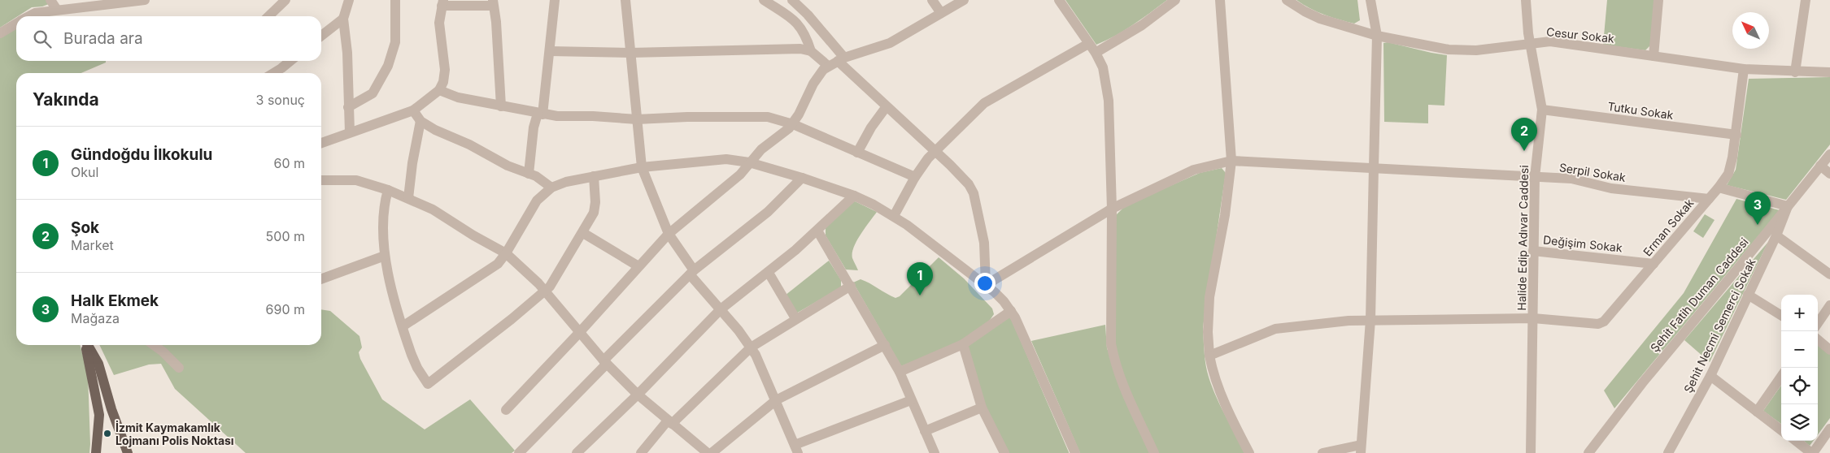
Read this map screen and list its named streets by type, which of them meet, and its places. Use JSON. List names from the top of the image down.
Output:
{
  "streets": {
    "street": [
      "Cesur Sokak",
      "Tutku Sokak",
      "Serpil Sokak",
      "Erman Sokak",
      "Halide Edip Adıvar Caddesi",
      "Değişim Sokak",
      "Şehit Fatih Duman Caddesi",
      "Şehit Necmi Semerci Sokak"
    ]
  },
  "crossings": [
    ["Cesur Sokak", "Erman Sokak"],
    ["Cesur Sokak", "Halide Edip Adıvar Caddesi"],
    ["Tutku Sokak", "Erman Sokak"],
    ["Tutku Sokak", "Halide Edip Adıvar Caddesi"],
    ["Serpil Sokak", "Erman Sokak"],
    ["Serpil Sokak", "Halide Edip Adıvar Caddesi"],
    ["Erman Sokak", "Halide Edip Adıvar Caddesi"],
    ["Erman Sokak", "Değişim Sokak"],
    ["Halide Edip Adıvar Caddesi", "Değişim Sokak"],
    ["Şehit Fatih Duman Caddesi", "Şehit Necmi Semerci Sokak"]
  ],
  "places": ["İzmit Kaymakamlık Lojmanı Polis Noktası"],
  "north": "top left",
  "page": {
    "search": "Burada ara",
    "heading": ["Yakında", "3 sonuç"],
    "pins": ["2", "3", "1"],
    "list": [
      {
        "mark": "1",
        "name": "Gündoğdu İlkokulu",
        "note": "Okul",
        "value": "60 m"
      },
      {
        "mark": "2",
        "name": "Şok",
        "note": "Market",
        "value": "500 m"
      },
      {
        "mark": "3",
        "name": "Halk Ekmek",
        "note": "Mağaza",
        "value": "690 m"
      }
    ],
    "map_buttons": ["+", "−"]
  }
}
